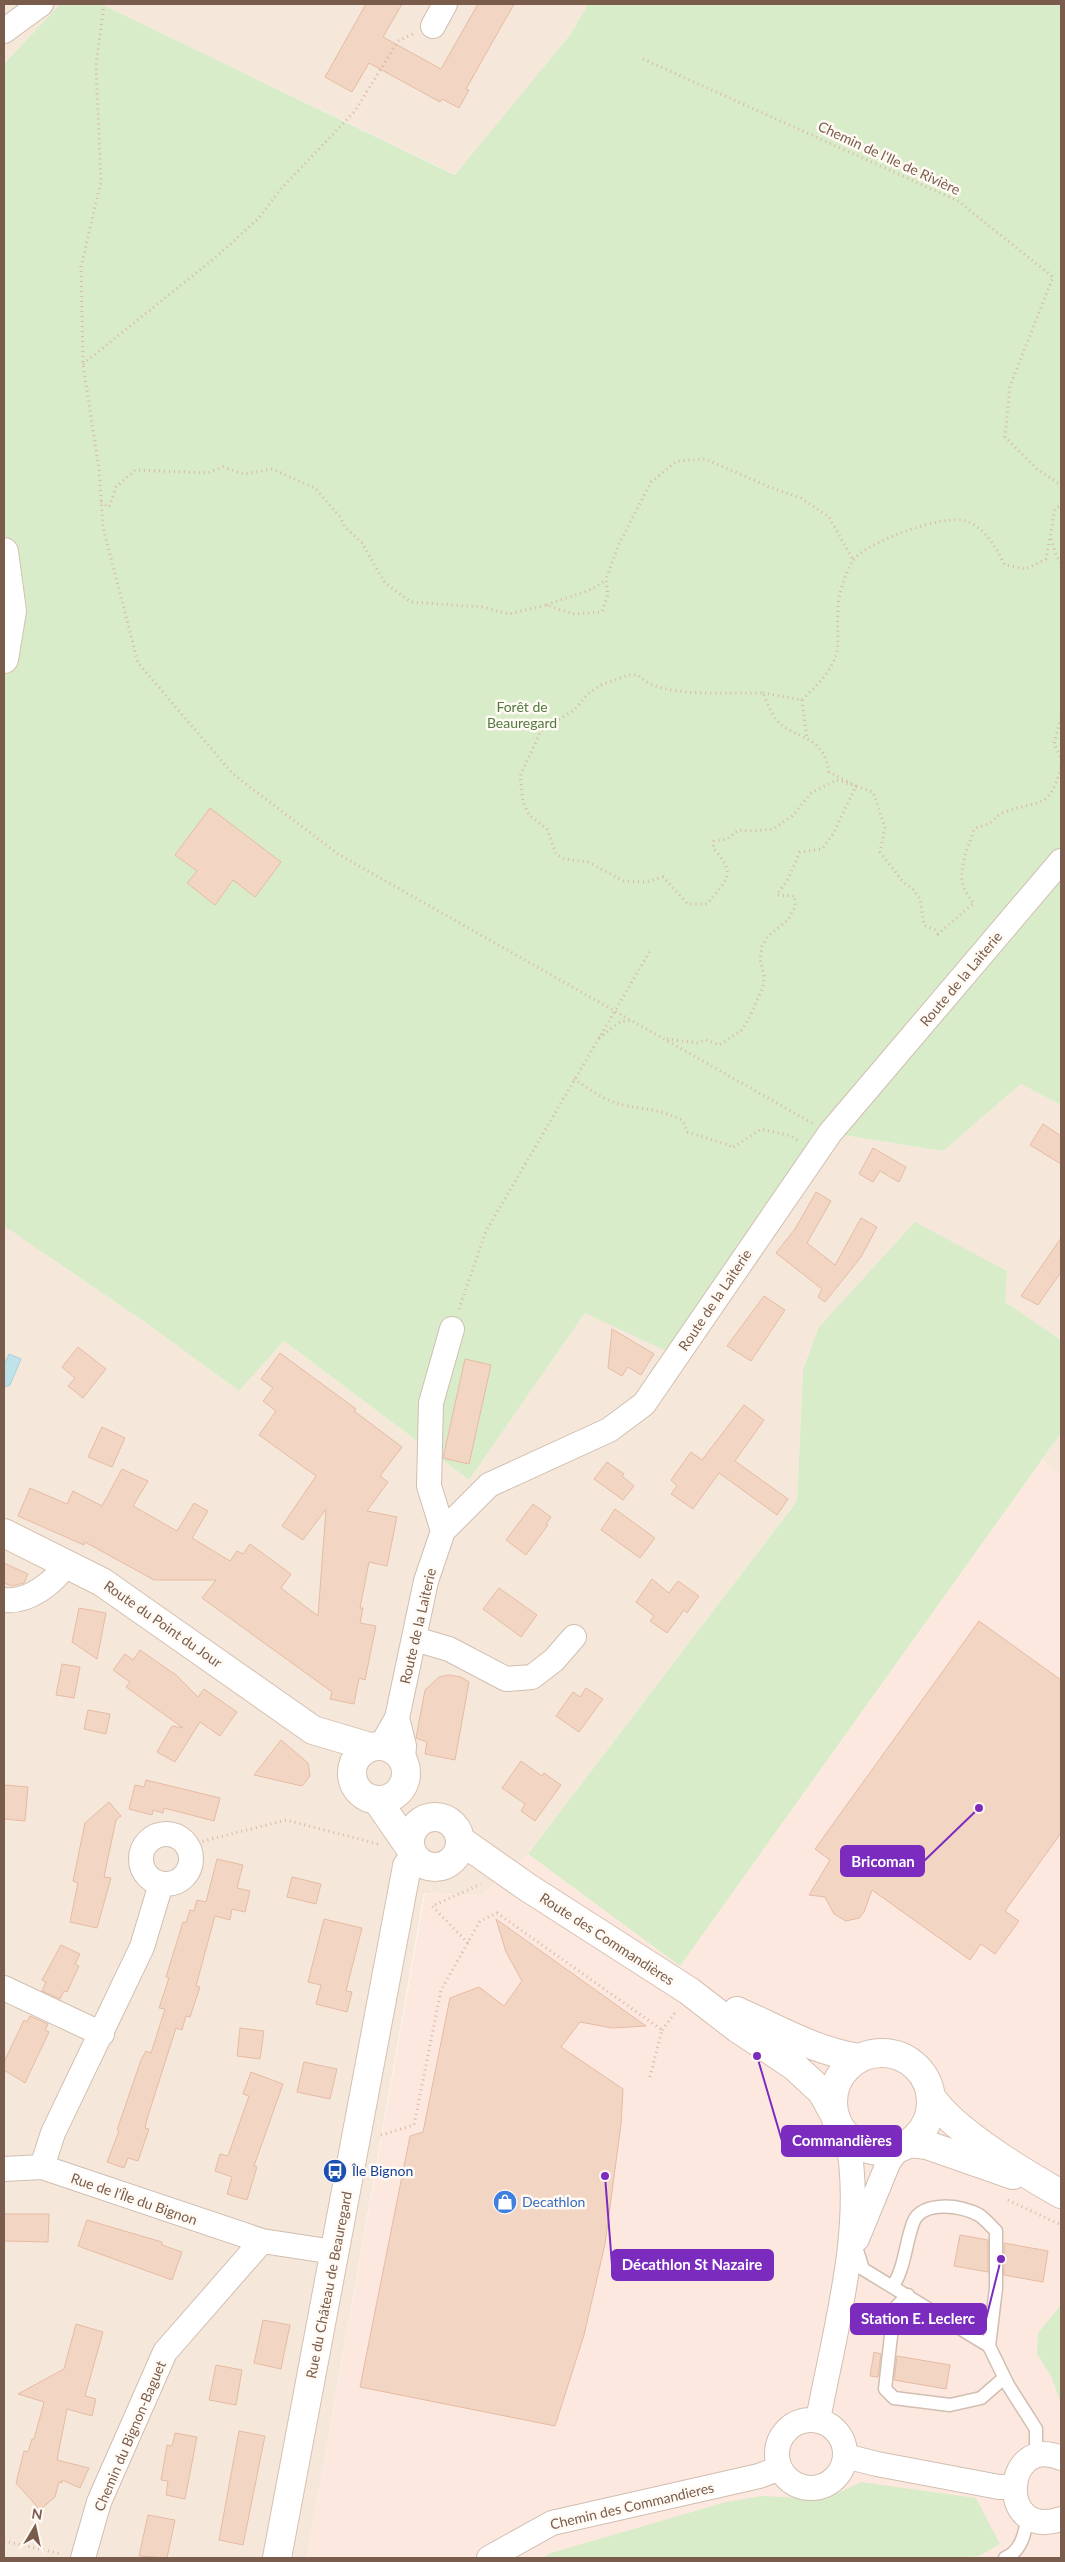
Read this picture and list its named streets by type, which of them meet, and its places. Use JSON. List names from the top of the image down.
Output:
{
  "streets": {
    "main road": ["Route du Point du Jour", "Route des Commandières", "Rue du Château de Beauregard"],
    "street": [
      "Route de la Laiterie",
      "Rue de l'Île du Bignon",
      "Chemin du Bignon-Baguet",
      "Chemin des Commandieres"
    ],
    "path": ["Chemin de l'Ile de Rivière"]
  },
  "crossings": [
    ["Route de la Laiterie", "Route du Point du Jour"],
    ["Route de la Laiterie", "Route des Commandières"],
    ["Route du Point du Jour", "Route des Commandières"],
    ["Route des Commandières", "Rue du Château de Beauregard"],
    ["Rue de l'Île du Bignon", "Chemin du Bignon-Baguet"]
  ],
  "parks": ["Forêt de Beauregard"],
  "places": {
    "other": [
      "Bricoman",
      "Commandières",
      "Décathlon St Nazaire",
      "Station E. Leclerc"
    ],
    "bus stop": ["Île Bignon"],
    "shop": ["Decathlon"]
  },
  "north": "top"
}
